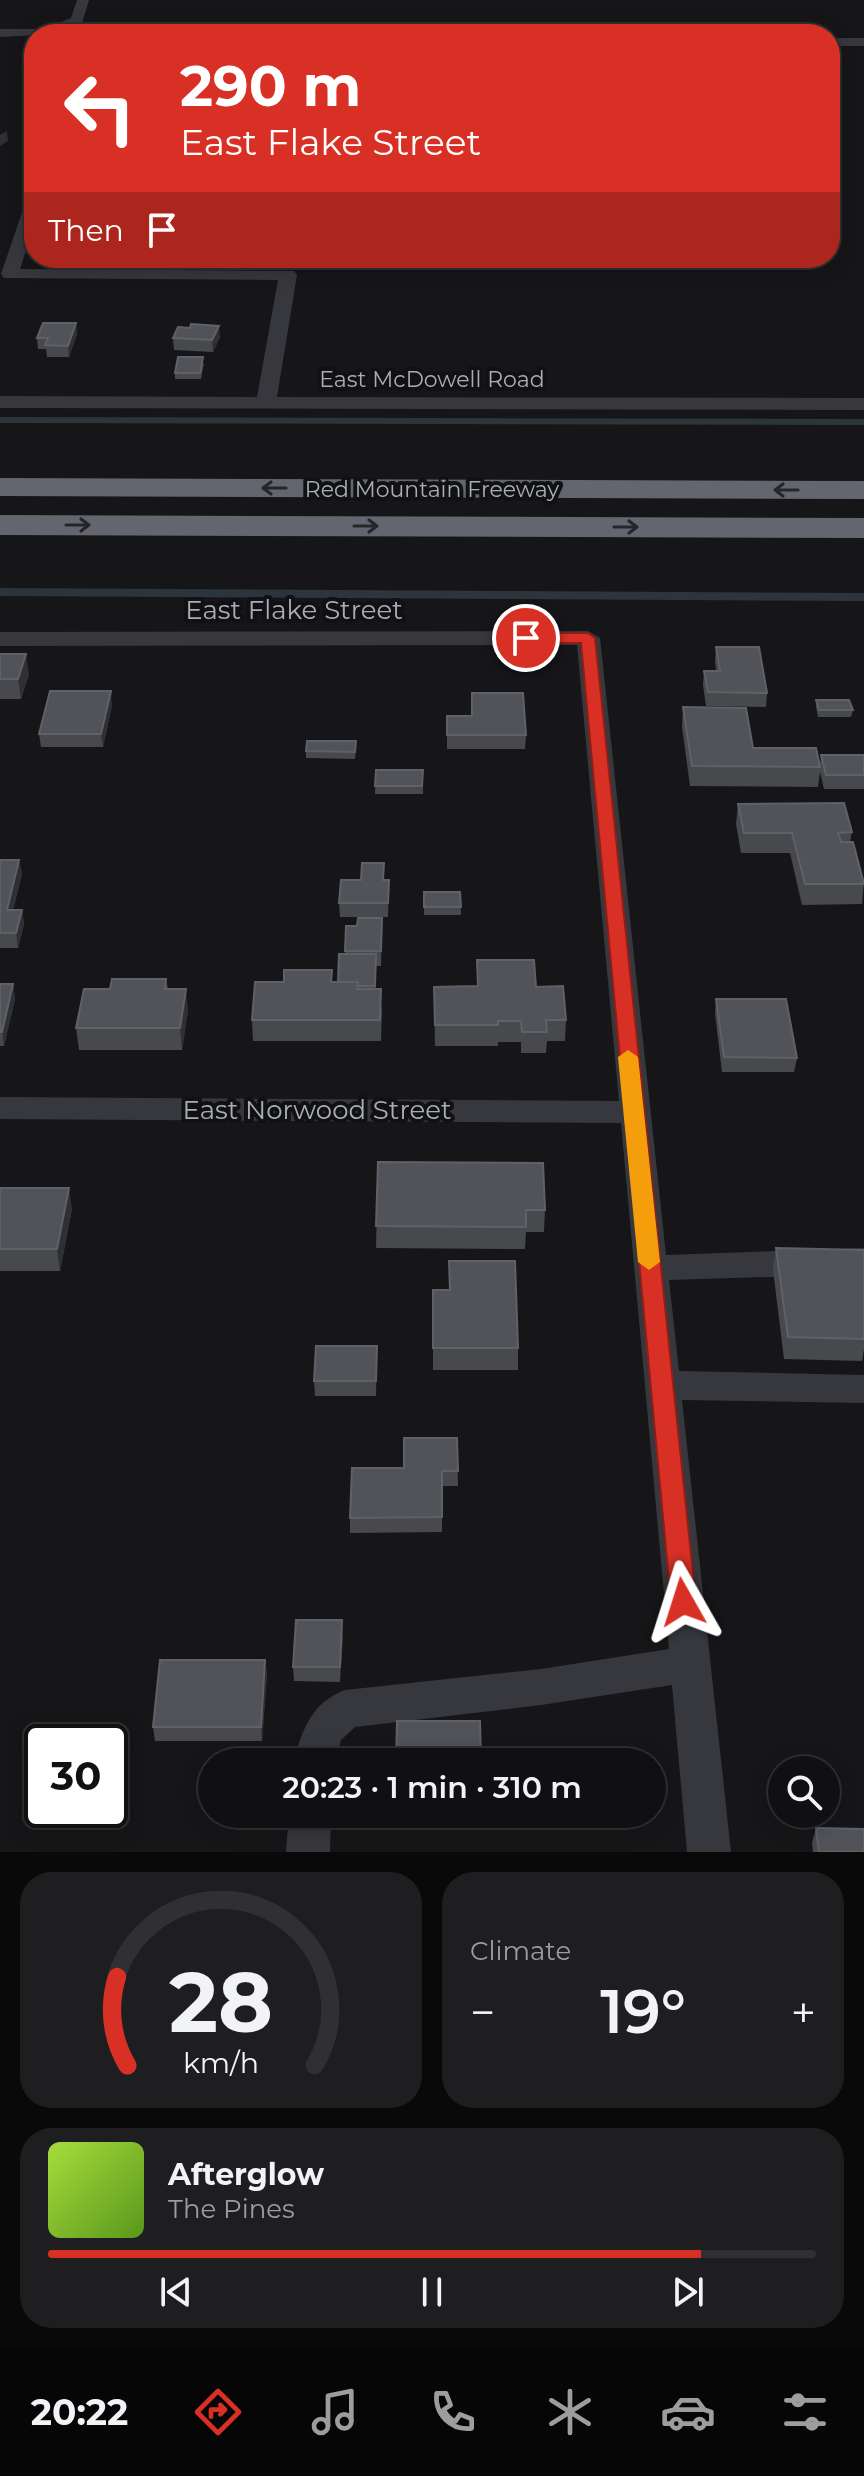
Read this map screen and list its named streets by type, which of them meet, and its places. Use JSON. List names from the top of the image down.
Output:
{
  "streets": {
    "highway": ["Red Mountain Freeway"],
    "street": ["East McDowell Road", "East Flake Street", "East Norwood Street"]
  },
  "crossings": [
    ["East Flake Street", "East Norwood Street"]
  ],
  "page": {
    "turn": ["290 m", "East Flake Street"],
    "then": "Then",
    "limit": "30",
    "trip": "20:23 · 1 min · 310 m",
    "tile": "Climate",
    "heat": ["−", "19°", "+"],
    "song": ["Afterglow", "The Pines"],
    "tabs": "20:22",
    "gauge": ["28", "km/h"]
  }
}
